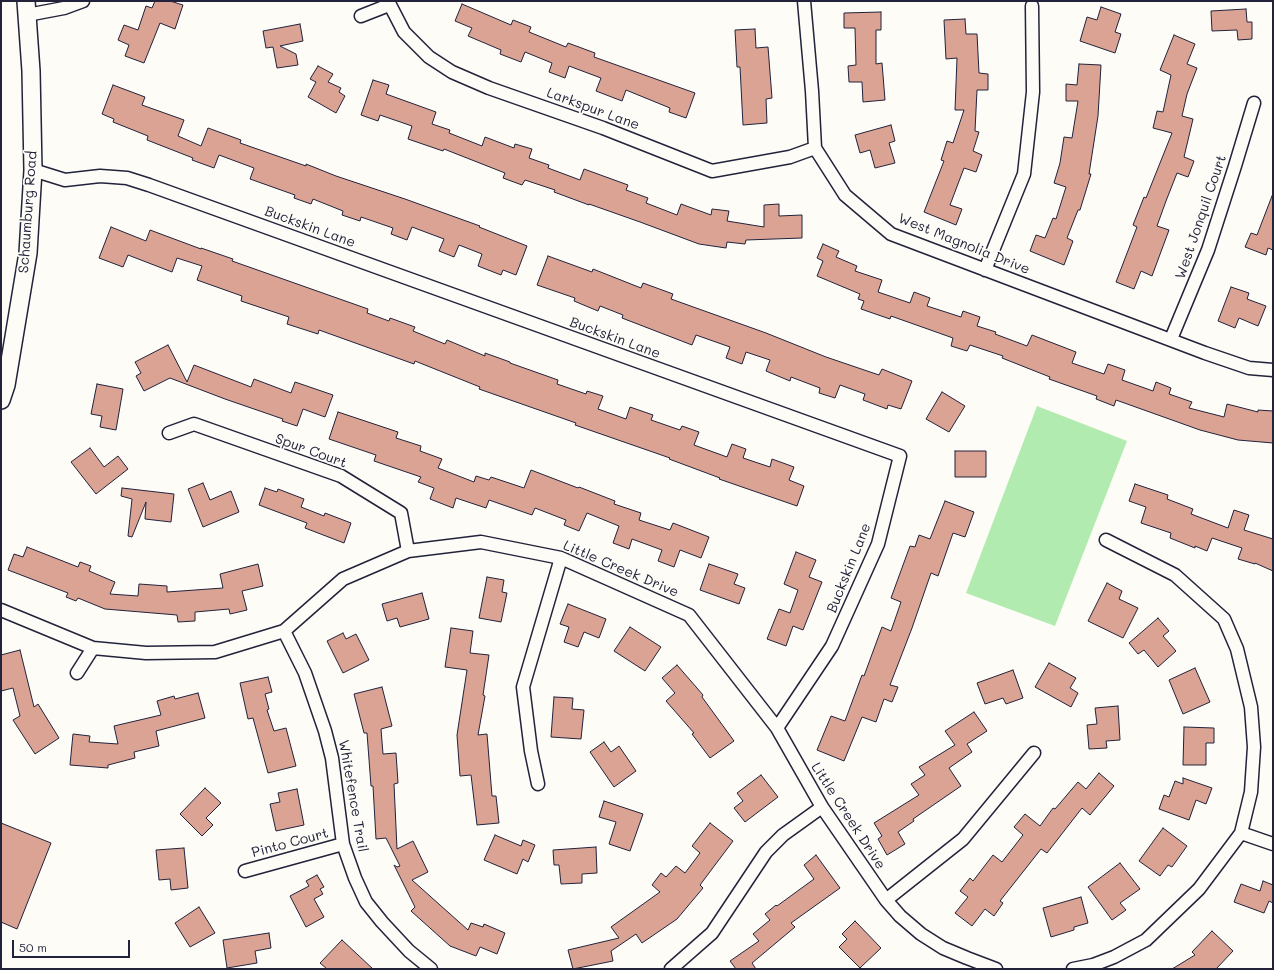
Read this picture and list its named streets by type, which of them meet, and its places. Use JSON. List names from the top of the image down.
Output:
{
  "streets": {
    "main road": ["Schaumburg Road"],
    "street": [
      "Larkspur Lane",
      "West Jonquil Court",
      "Buckskin Lane",
      "West Magnolia Drive",
      "Spur Court",
      "Little Creek Drive",
      "Whitefence Trail",
      "Pinto Court"
    ]
  },
  "crossings": [
    ["Larkspur Lane", "West Magnolia Drive"],
    ["Schaumburg Road", "Buckskin Lane"],
    ["West Jonquil Court", "West Magnolia Drive"],
    ["Buckskin Lane", "Little Creek Drive"],
    ["Spur Court", "Little Creek Drive"],
    ["Little Creek Drive", "Whitefence Trail"],
    ["Whitefence Trail", "Pinto Court"]
  ],
  "scale_bar": "50 m"
}
